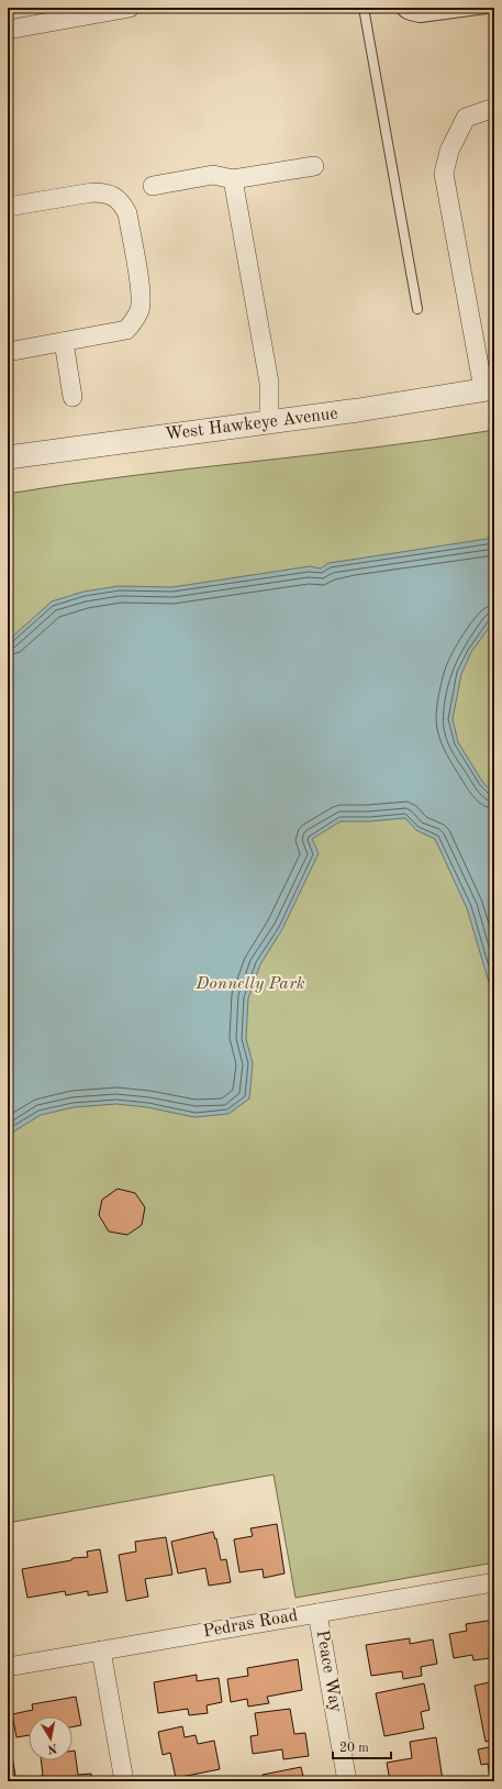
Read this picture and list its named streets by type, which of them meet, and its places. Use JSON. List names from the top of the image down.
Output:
{
  "streets": {
    "street": ["West Hawkeye Avenue", "Pedras Road", "Peace Way"]
  },
  "crossings": [
    ["Pedras Road", "Peace Way"]
  ],
  "parks": ["Donnelly Park"],
  "scale_bar": "20 m",
  "north": "bottom"
}
